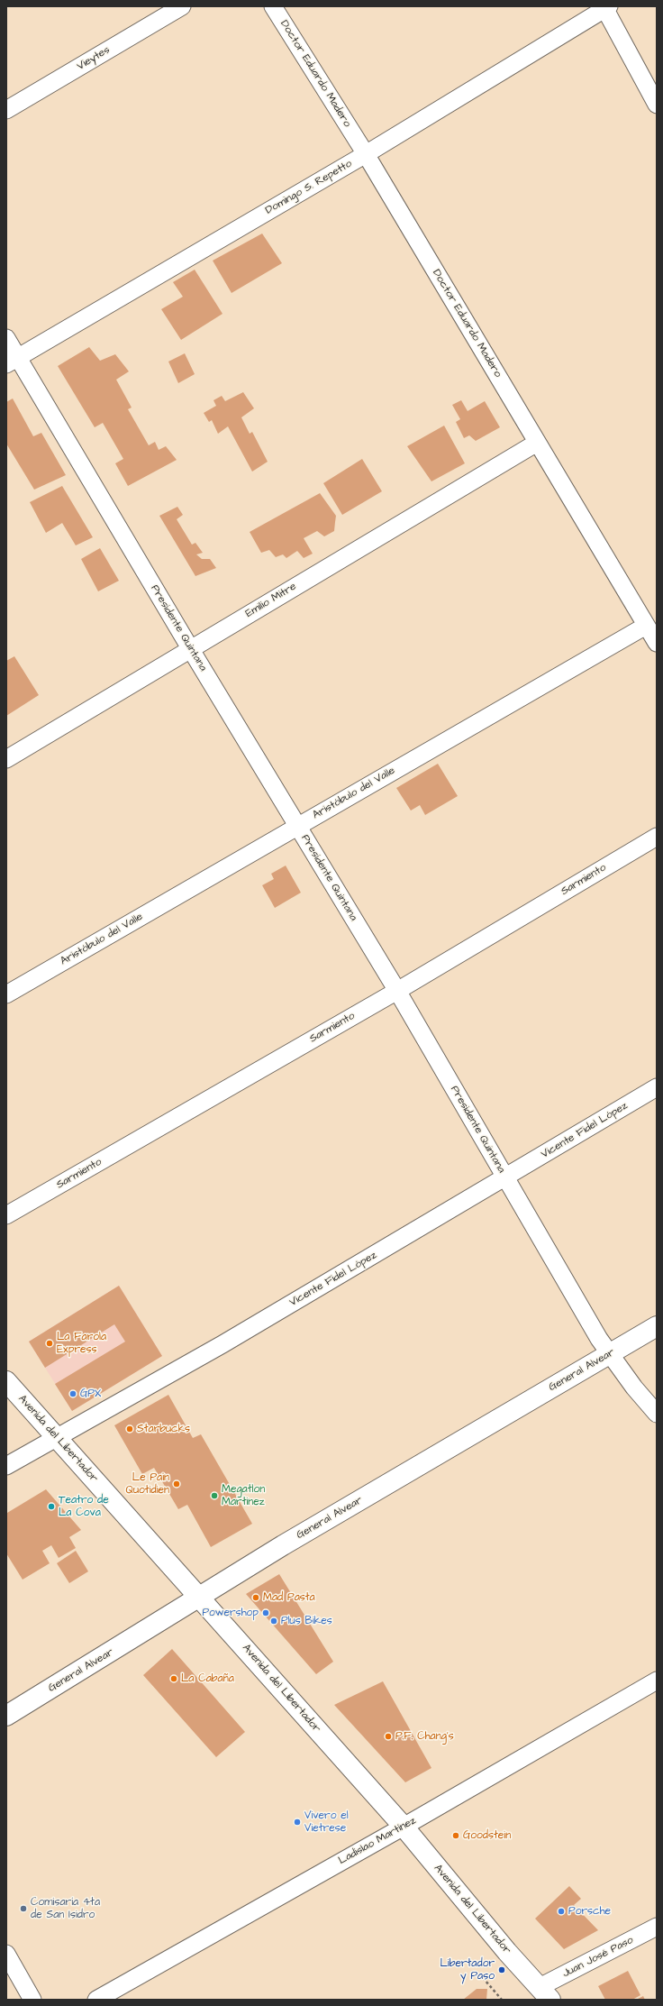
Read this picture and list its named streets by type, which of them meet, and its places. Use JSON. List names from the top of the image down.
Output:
{
  "streets": {
    "main road": ["General Alvear", "Avenida del Libertador"],
    "street": [
      "Vieytes",
      "Doctor Eduardo Madero",
      "Domingo S. Repetto",
      "Emilio Mitre",
      "Presidente Quintana",
      "Aristóbulo del Valle",
      "Sarmiento",
      "Vicente Fidel López",
      "Ladislao Martínez",
      "Juan José Paso"
    ]
  },
  "crossings": [
    ["Doctor Eduardo Madero", "Domingo S. Repetto"],
    ["Doctor Eduardo Madero", "Emilio Mitre"],
    ["Doctor Eduardo Madero", "Aristóbulo del Valle"],
    ["Domingo S. Repetto", "Presidente Quintana"],
    ["Emilio Mitre", "Presidente Quintana"],
    ["Presidente Quintana", "Aristóbulo del Valle"],
    ["Presidente Quintana", "Sarmiento"],
    ["Presidente Quintana", "Vicente Fidel López"],
    ["Presidente Quintana", "General Alvear"],
    ["Vicente Fidel López", "Avenida del Libertador"],
    ["General Alvear", "Avenida del Libertador"],
    ["Avenida del Libertador", "Ladislao Martínez"],
    ["Avenida del Libertador", "Juan José Paso"]
  ],
  "places": [
    "La Farola Express",
    "GPX",
    "Starbucks",
    "Le Pain Quotidien",
    "Megatlon Martinez",
    "Teatro de La Cova",
    "Mad Pasta",
    "Powershop",
    "Plus Bikes",
    "La Cabaña",
    "P.F. Chang's",
    "Vivero el Vietrese",
    "Goodstein",
    "Comisaría 4ta de San Isidro",
    "Porsche",
    "Libertador y Paso"
  ]
}
